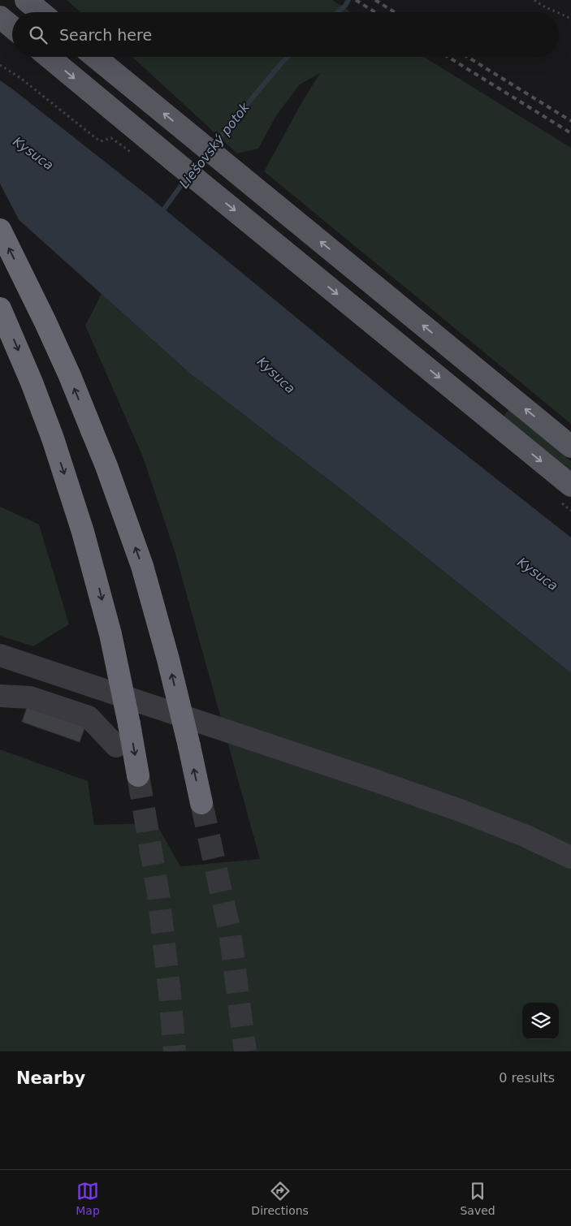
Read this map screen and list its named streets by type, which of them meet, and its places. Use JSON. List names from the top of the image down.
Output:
{
  "water": ["Liešovský potok", "Kysuca"],
  "page": {
    "search": "Search here",
    "heading": ["Nearby", "0 results"],
    "nav": ["Map", "Directions", "Saved"]
  }
}
